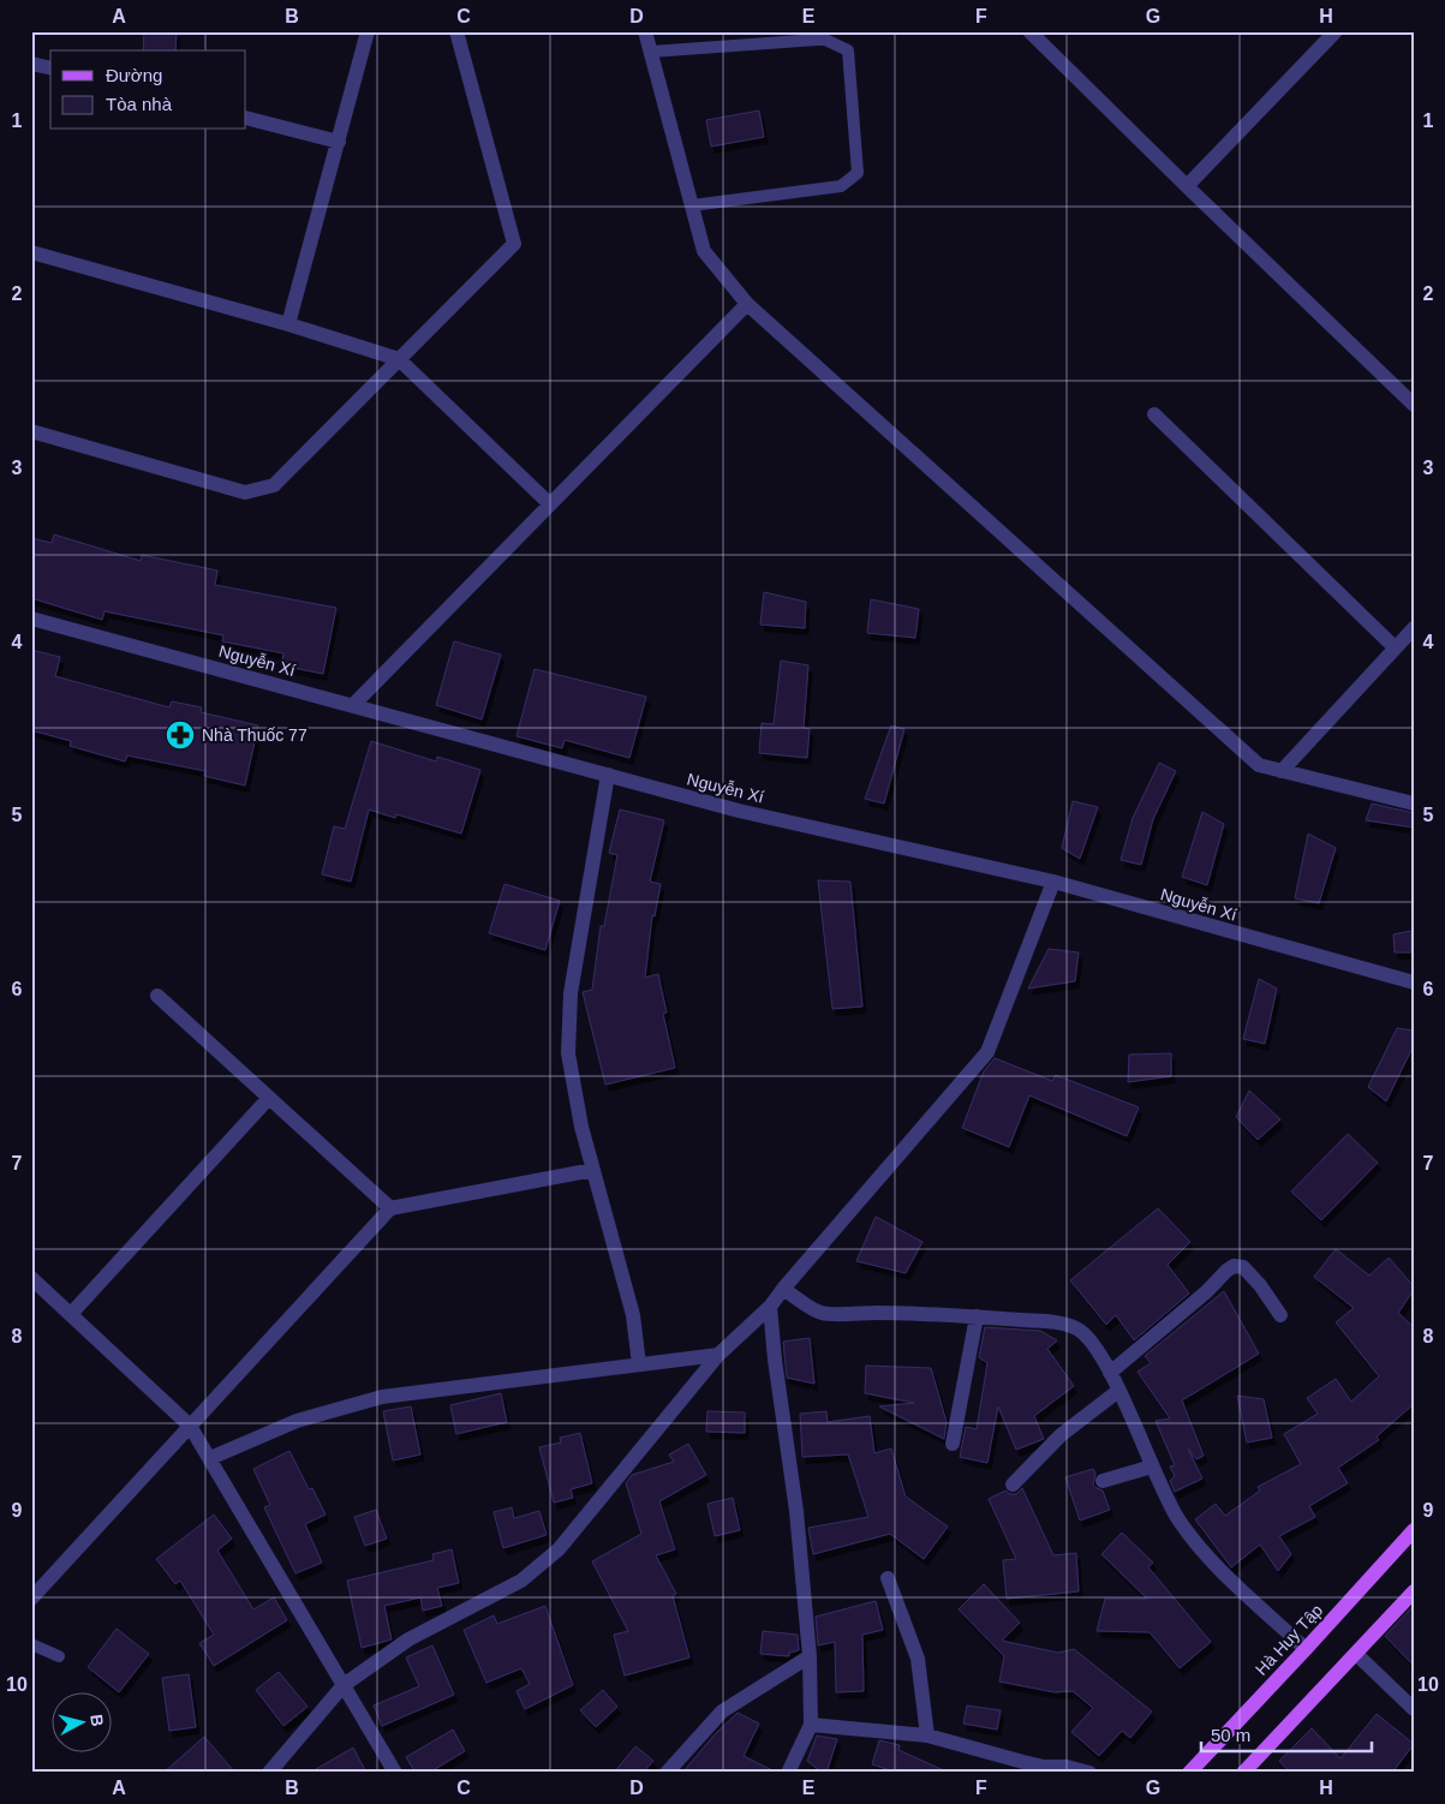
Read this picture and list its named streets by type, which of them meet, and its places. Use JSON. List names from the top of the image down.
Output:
{
  "streets": {
    "main road": ["Hà Huy Tập"],
    "street": ["Nguyễn Xí"]
  },
  "places": {
    "pharmacy": ["Nhà Thuốc 77"]
  },
  "legend": ["Đường", "Tòa nhà"],
  "scale_bar": "50 m",
  "north": "right",
  "grid": {
    "columns": [
      "A",
      "B",
      "C",
      "D",
      "E",
      "F",
      "G",
      "H"
    ],
    "rows": [
      "1",
      "2",
      "3",
      "4",
      "5",
      "6",
      "7",
      "8",
      "9",
      "10"
    ]
  }
}
